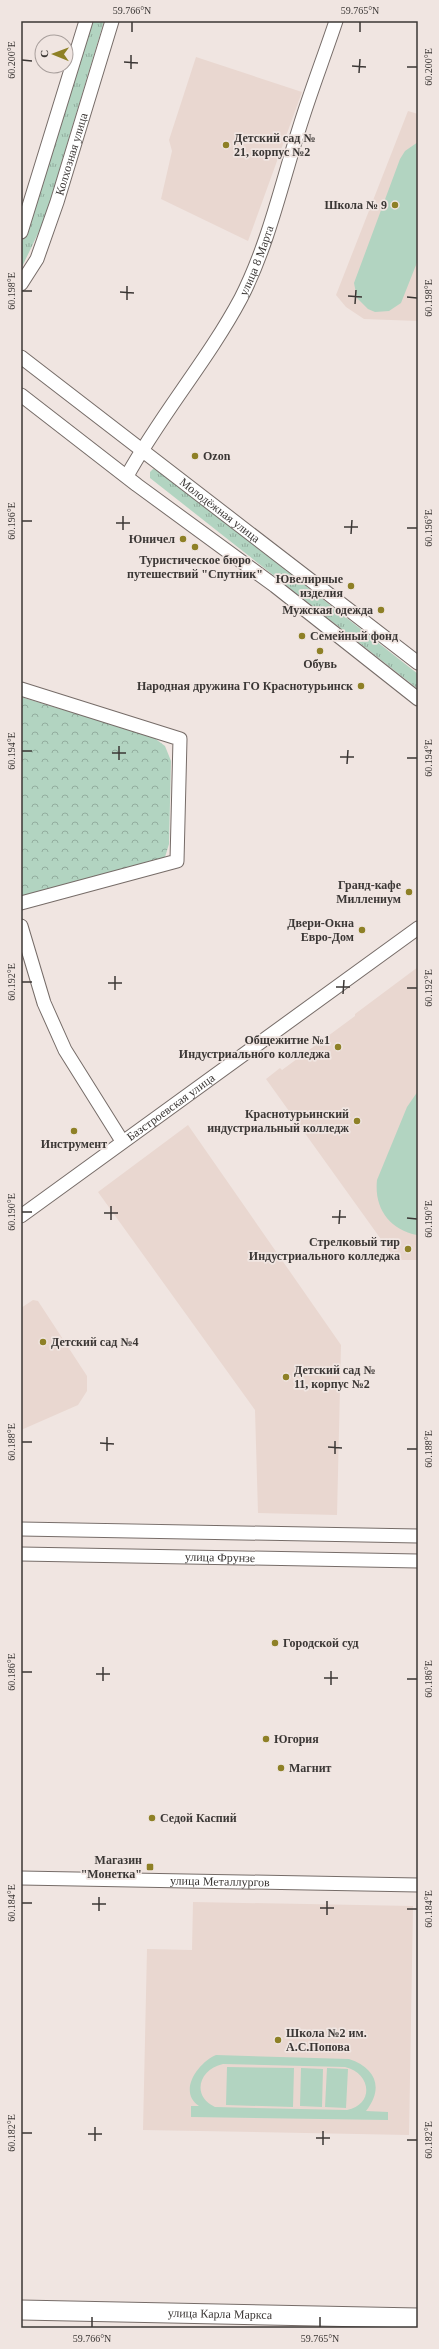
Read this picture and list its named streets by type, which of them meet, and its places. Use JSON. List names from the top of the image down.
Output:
{
  "streets": {
    "main road": ["улица Карла Маркса"],
    "street": [
      "Колхозная улица",
      "улица 8 Марта",
      "Молодёжная улица",
      "Базстроевская улица",
      "улица Фрунзе",
      "улица Металлургов"
    ]
  },
  "crossings": [
    ["улица 8 Марта", "Молодёжная улица"]
  ],
  "places": {
    "other": [
      "Детский сад № 21, корпус №2",
      "Школа № 9",
      "Ozon",
      "Юничел",
      "Туристическое бюро путешествий \"Спутник\"",
      "Ювелирные изделия",
      "Мужская одежда",
      "Семейный фонд",
      "Обувь",
      "Народная дружина ГО Краснотурьинск",
      "Гранд-кафе Миллениум",
      "Двери-Окна Евро-Дом",
      "Общежитие №1 Индустриального колледжа",
      "Краснотурьинский индустриальный колледж",
      "Инструмент",
      "Стрелковый тир Индустриального колледжа",
      "Детский сад №4",
      "Детский сад № 11, корпус №2",
      "Городской суд",
      "Югория",
      "Магнит",
      "Седой Каспий",
      "Школа №2 им. А.С.Попова"
    ],
    "transit": ["Магазин \"Монетка\""]
  },
  "north": "left",
  "coordinates": [
    "59.766°N",
    "59.765°N",
    "60.200°E",
    "60.198°E",
    "60.196°E",
    "60.194°E",
    "60.192°E",
    "60.190°E",
    "60.188°E",
    "60.186°E",
    "60.184°E",
    "60.182°E"
  ]
}
